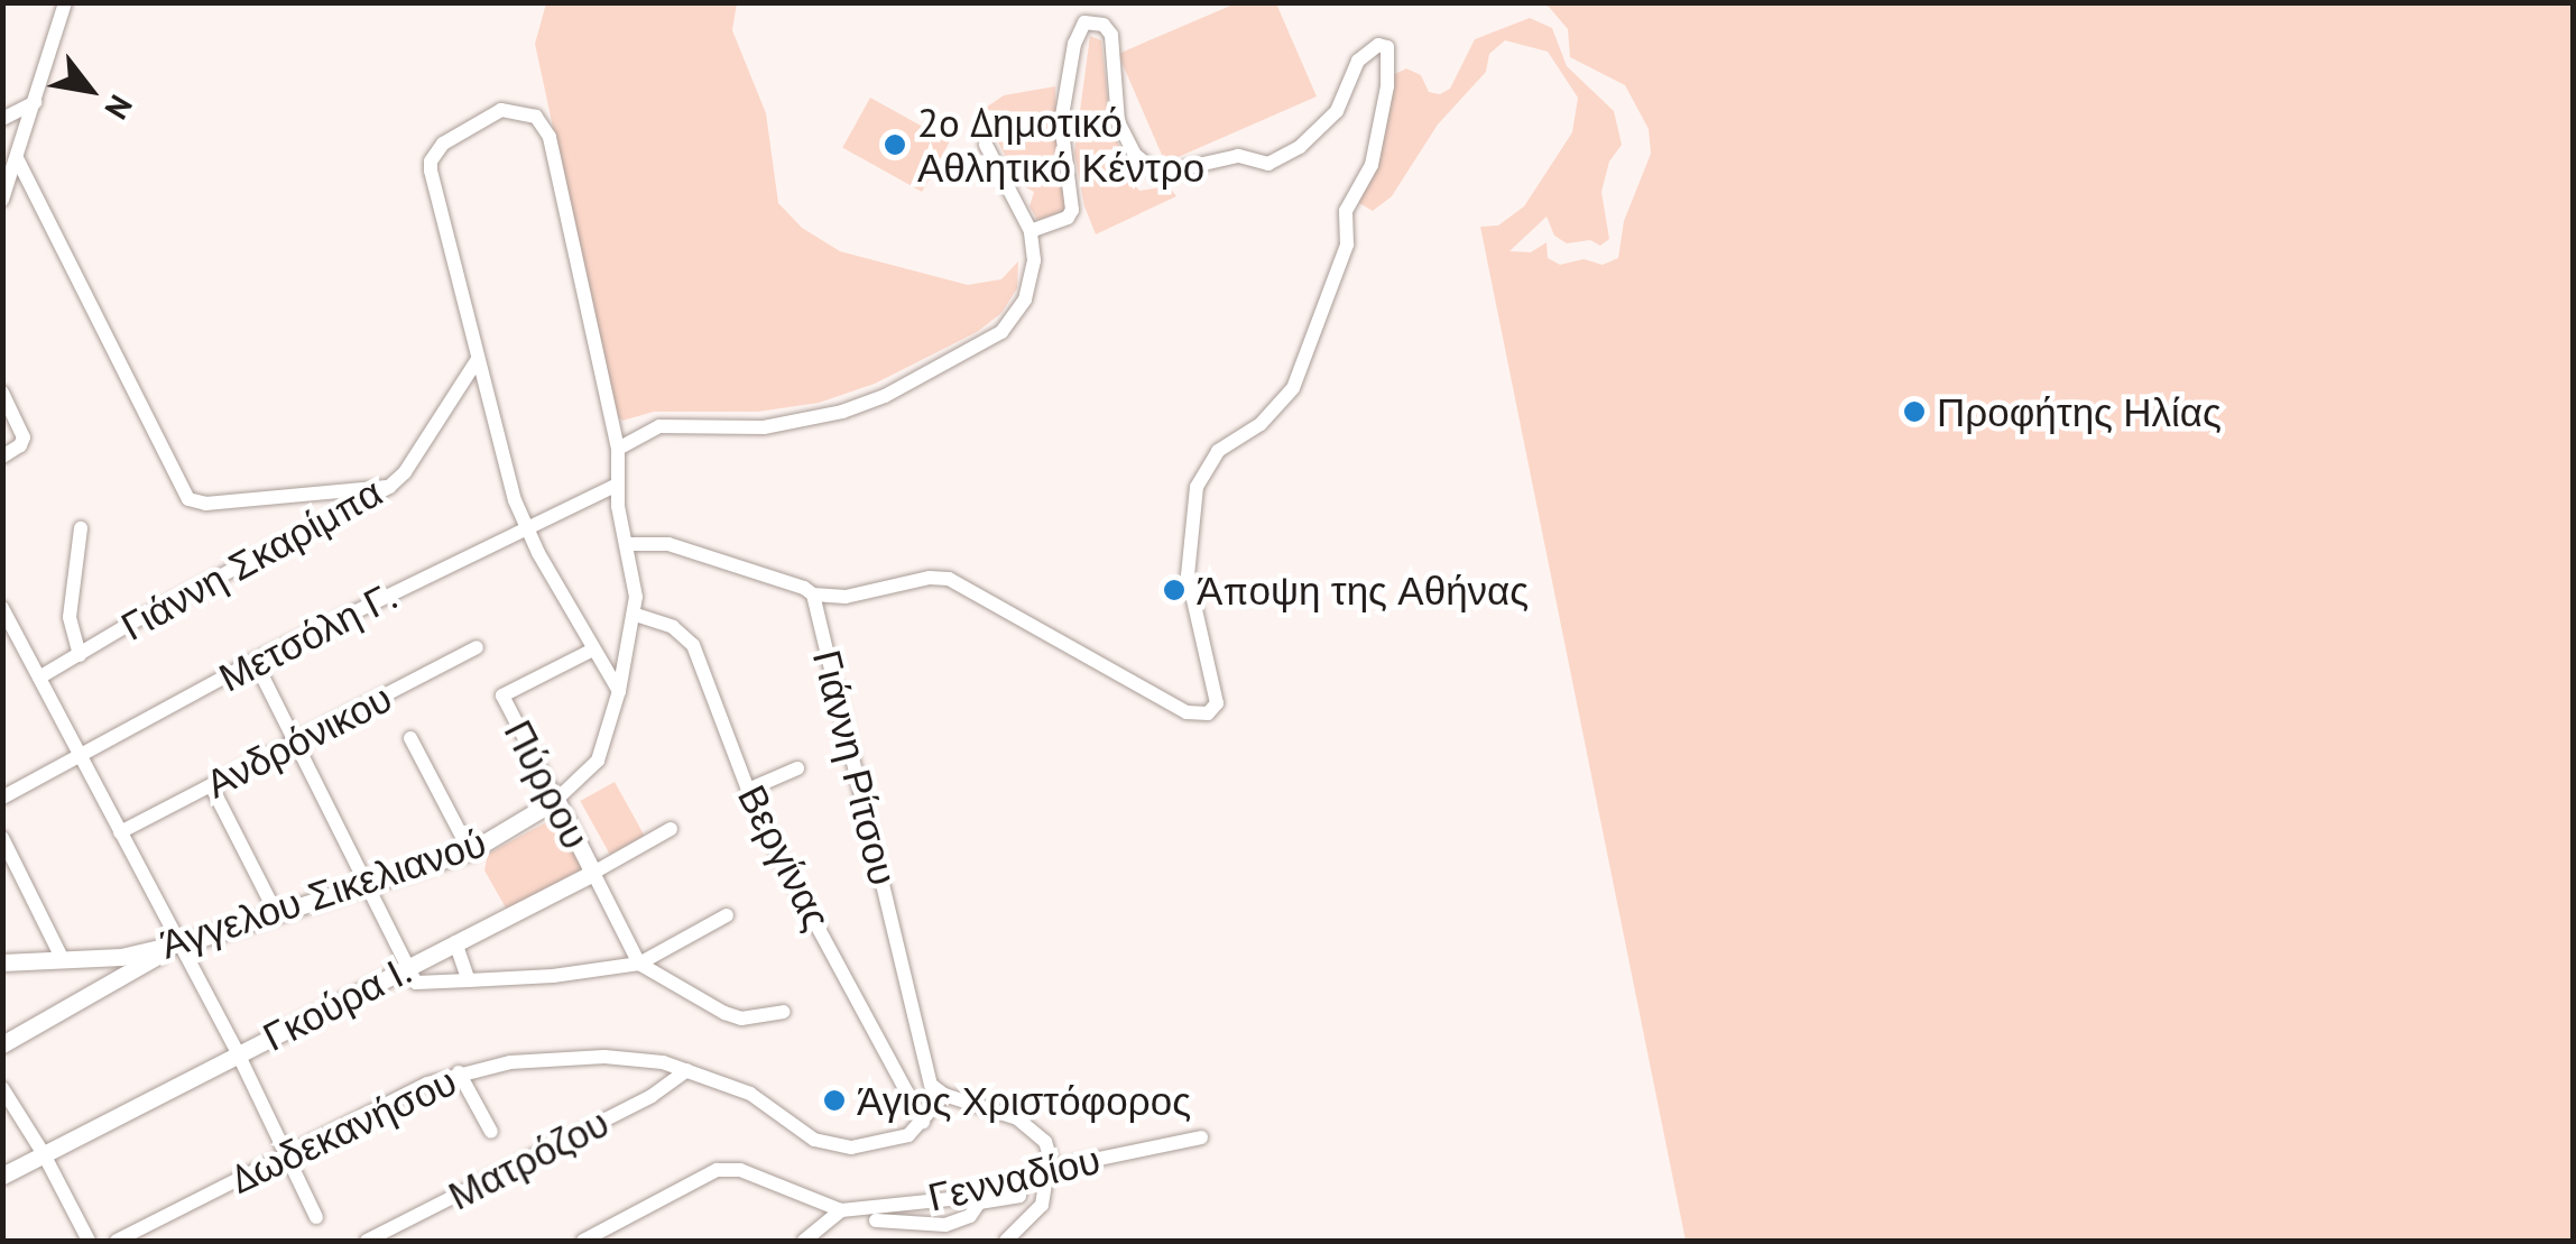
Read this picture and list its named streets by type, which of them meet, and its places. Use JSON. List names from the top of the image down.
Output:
{
  "streets": {
    "street": [
      "Γιάννη Σκαρίμπα",
      "Μετσόλη Γ.",
      "Ανδρόνικου",
      "Γιάννη Ρίτσου",
      "Πύρρου",
      "Βεργίνας",
      "Άγγελου Σικελιανού",
      "Γκούρα Ι.",
      "Δωδεκανήσου",
      "Ματρόζου",
      "Γενναδίου"
    ]
  },
  "crossings": [
    ["Γιάννη Ρίτσου", "Άγγελου Σικελιανού"],
    ["Γιάννη Ρίτσου", "Δωδεκανήσου"],
    ["Πύρρου", "Άγγελου Σικελιανού"],
    ["Πύρρου", "Γκούρα Ι."],
    ["Βεργίνας", "Άγγελου Σικελιανού"],
    ["Βεργίνας", "Δωδεκανήσου"],
    ["Δωδεκανήσου", "Ματρόζου"]
  ],
  "places": [
    "2o Δημοτικό Αθλητικό Κέντρο",
    "Προφήτης Ηλίας",
    "Άποψη της Αθήνας",
    "Άγιος Χριστόφορος"
  ],
  "north": "bottom right"
}
